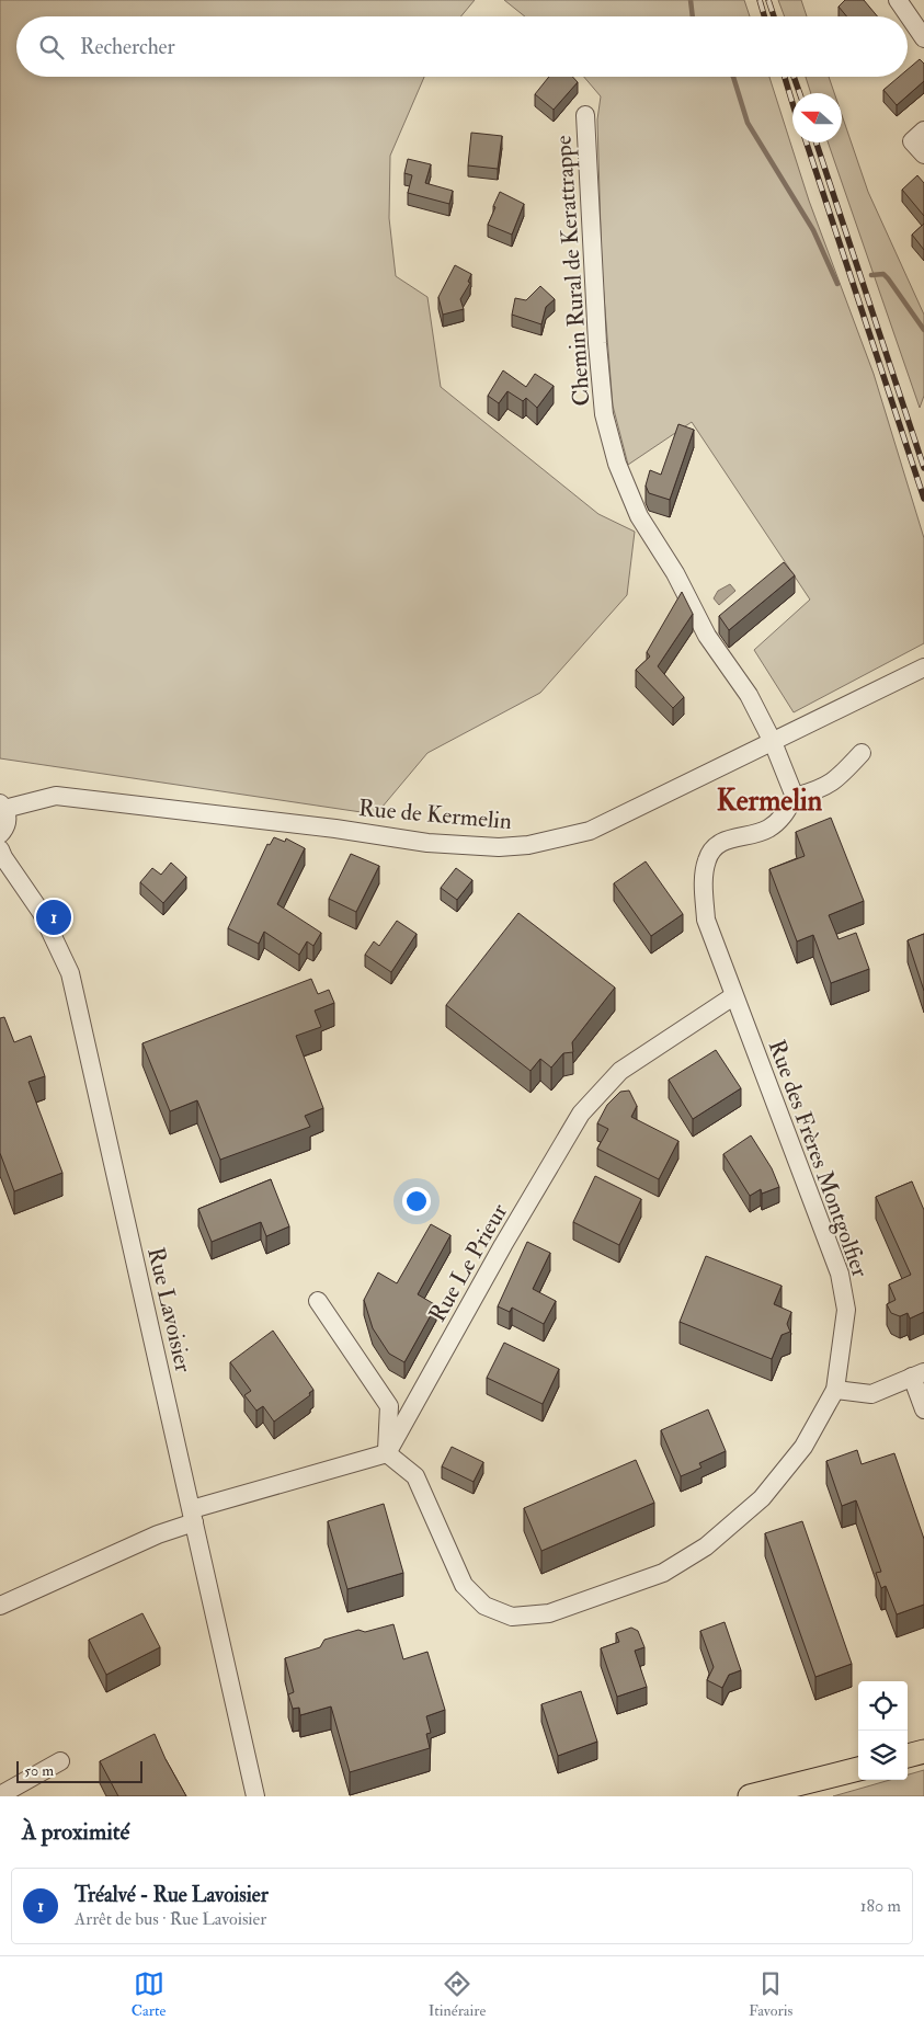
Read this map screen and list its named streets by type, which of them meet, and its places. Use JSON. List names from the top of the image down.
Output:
{
  "streets": {
    "street": [
      "Chemin Rural de Kerattrappe",
      "Rue de Kermelin",
      "Rue des Frères Montgolfier",
      "Rue Le Prieur",
      "Rue Lavoisier"
    ]
  },
  "crossings": [
    ["Chemin Rural de Kerattrappe", "Rue de Kermelin"],
    ["Chemin Rural de Kerattrappe", "Rue des Frères Montgolfier"],
    ["Rue des Frères Montgolfier", "Rue Le Prieur"]
  ],
  "districts": ["Kermelin"],
  "scale_bar": "50 m",
  "north": "left",
  "page": {
    "search": "Rechercher",
    "pins": "1",
    "scale": "50 m",
    "heading": "À proximité",
    "list": [
      {
        "mark": "1",
        "name": "Tréalvé - Rue Lavoisier",
        "note": "Arrêt de bus · Rue Lavoisier",
        "value": "180 m"
      }
    ],
    "nav": ["Carte", "Itinéraire", "Favoris"]
  }
}
